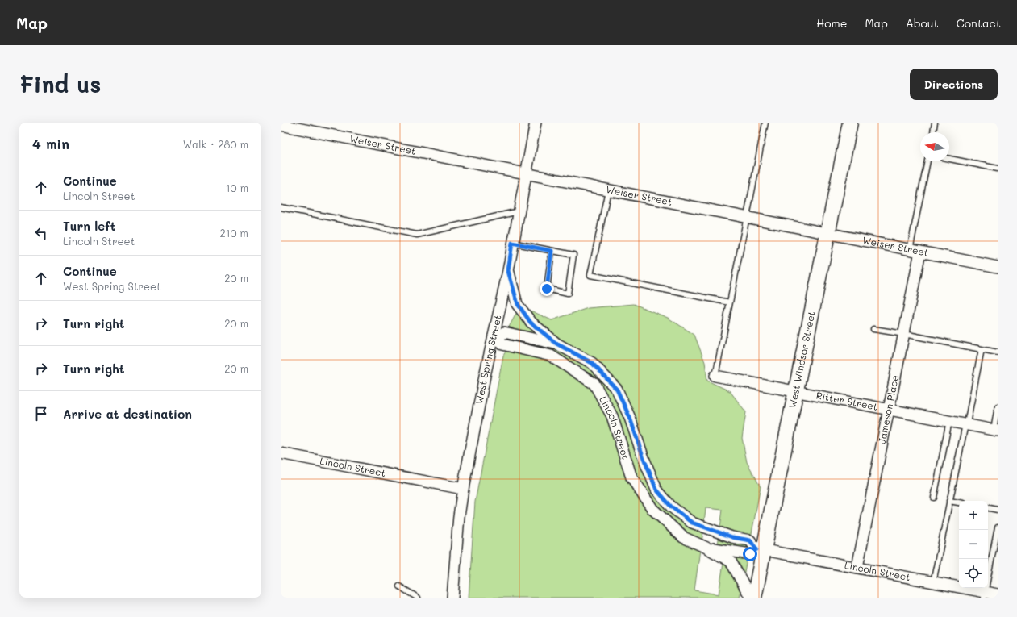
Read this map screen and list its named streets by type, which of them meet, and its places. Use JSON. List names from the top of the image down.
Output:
{
  "streets": {
    "main road": ["West Windsor Street"],
    "street": [
      "Weiser Street",
      "West Spring Street",
      "Ritter Street",
      "Jameson Place",
      "Lincoln Street"
    ]
  },
  "crossings": [
    ["Weiser Street", "West Spring Street"],
    ["Weiser Street", "West Windsor Street"],
    ["Weiser Street", "Jameson Place"],
    ["West Spring Street", "Lincoln Street"],
    ["West Windsor Street", "Ritter Street"],
    ["West Windsor Street", "Lincoln Street"],
    ["Ritter Street", "Jameson Place"],
    ["Jameson Place", "Lincoln Street"]
  ],
  "north": "left",
  "page": {
    "header": "Map",
    "nav": [
      "Home",
      "Map",
      "About",
      "Contact"
    ],
    "buttons": "Directions",
    "title": "Find us",
    "heading": ["4 min", "Walk · 280 m"],
    "list": [
      ["Continue", "Lincoln Street", "10 m"],
      ["Turn left", "Lincoln Street", "210 m"],
      ["Continue", "West Spring Street", "20 m"],
      ["Turn right", "20 m"],
      ["Turn right", "20 m"],
      "Arrive at destination"
    ],
    "map_buttons": ["+", "−"]
  }
}
